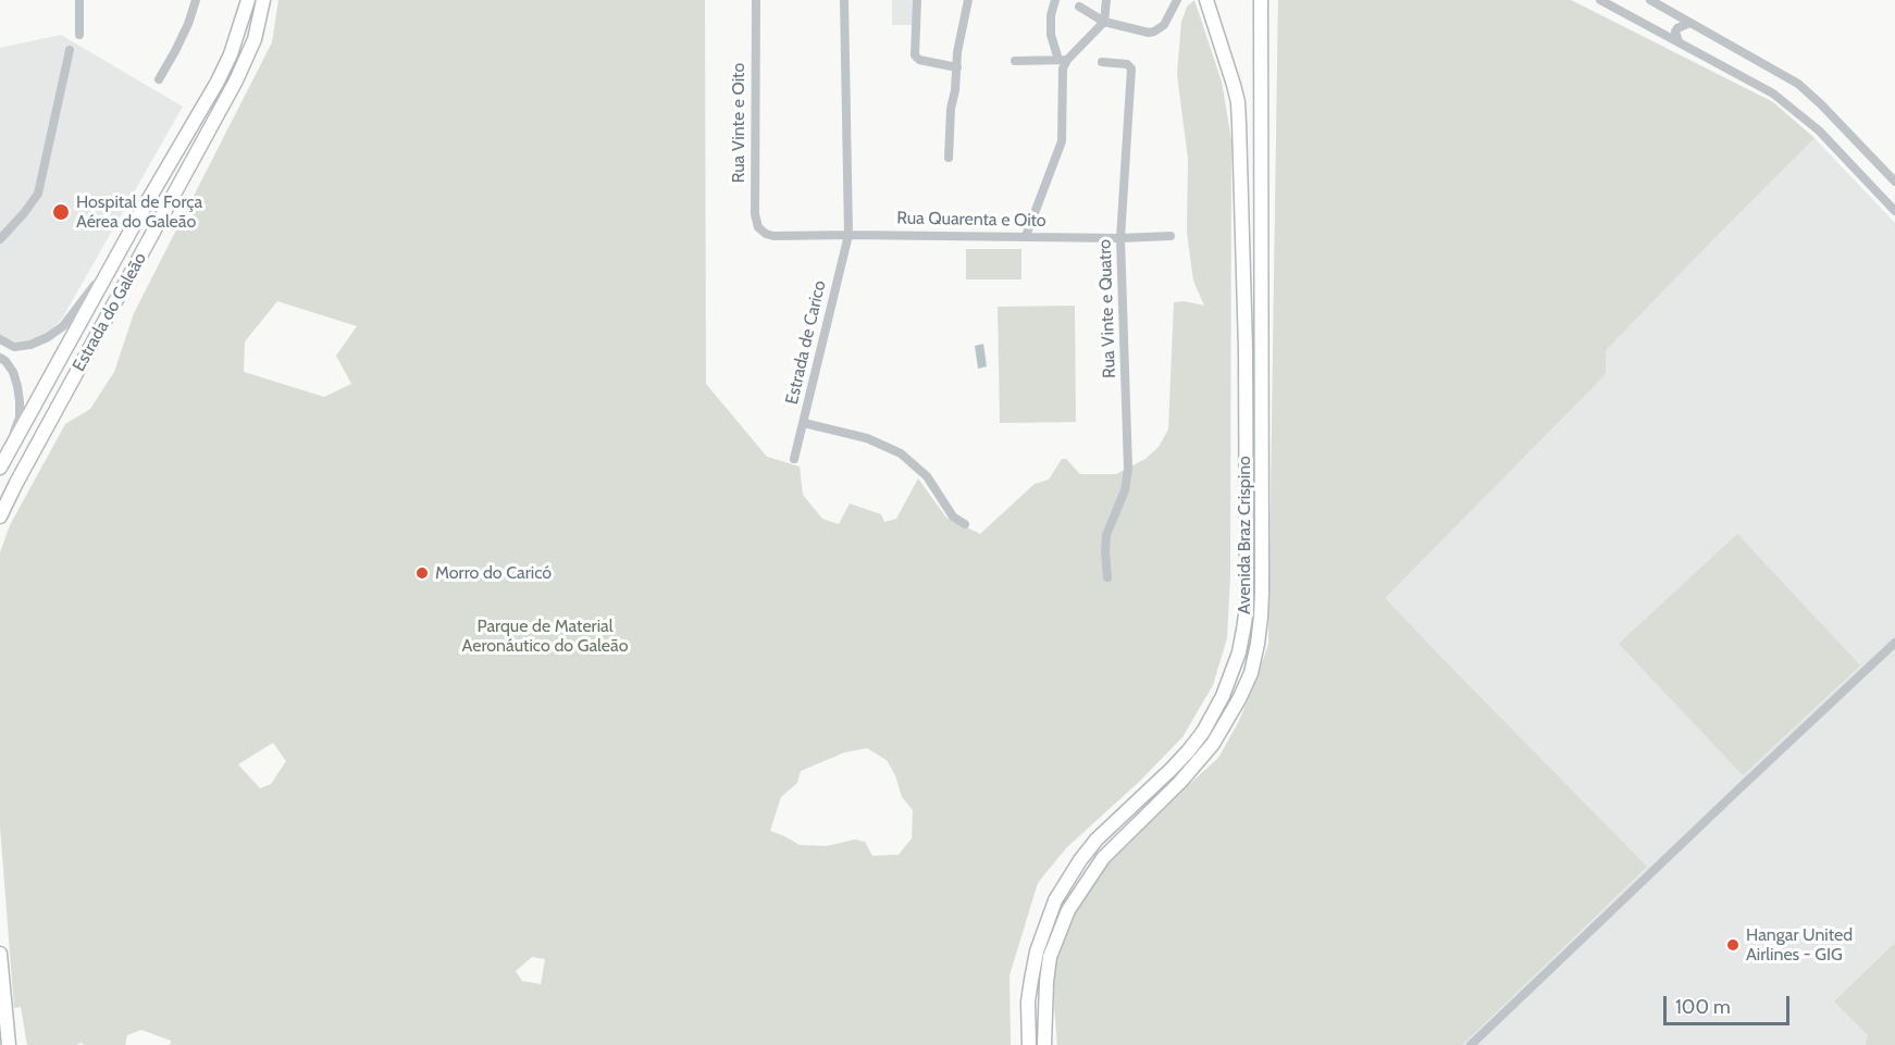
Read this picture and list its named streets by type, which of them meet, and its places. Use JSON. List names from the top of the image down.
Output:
{
  "streets": {
    "main road": ["Estrada do Galeão", "Avenida Braz Crispino"],
    "street": [
      "Rua Vinte e Oito",
      "Rua Quarenta e Oito",
      "Rua Vinte e Quatro",
      "Estrada de Carico"
    ]
  },
  "crossings": [
    ["Rua Vinte e Oito", "Rua Quarenta e Oito"],
    ["Rua Quarenta e Oito", "Rua Vinte e Quatro"],
    ["Rua Quarenta e Oito", "Estrada de Carico"]
  ],
  "parks": ["Parque de Material Aeronáutico do Galeão"],
  "places": ["Hospital de Força Aérea do Galeão", "Morro do Caricó", "Hangar United Airlines - GIG"],
  "scale_bar": "100 m"
}
